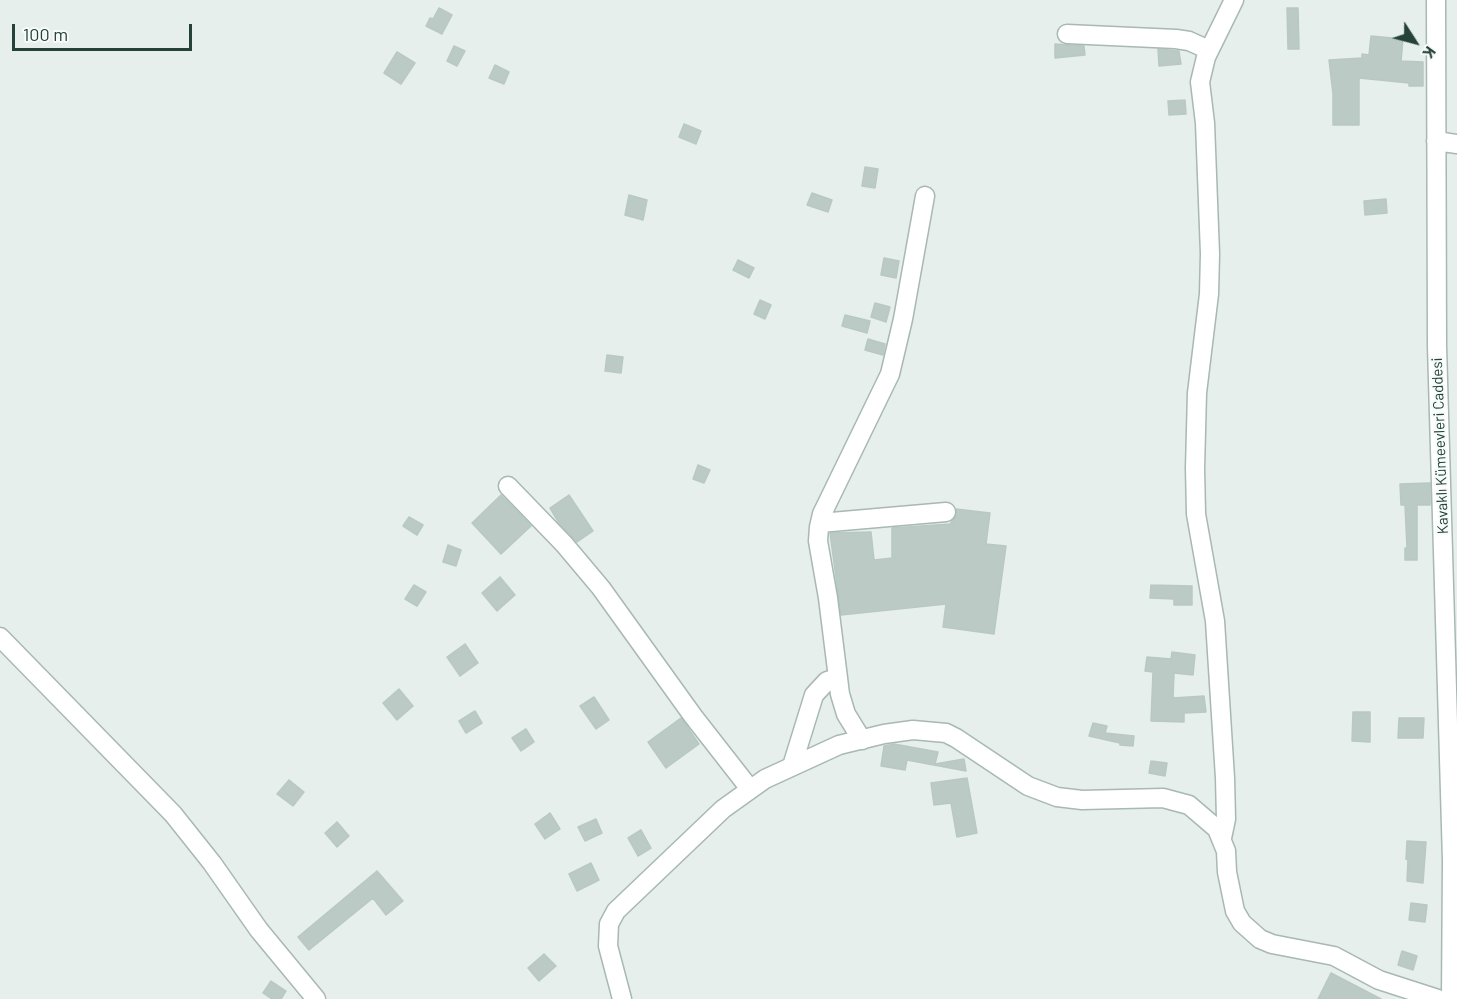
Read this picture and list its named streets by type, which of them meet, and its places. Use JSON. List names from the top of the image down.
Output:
{
  "streets": {
    "street": ["Kavaklı Kümeevleri Caddesi"]
  },
  "scale_bar": "100 m",
  "north": "bottom right"
}
